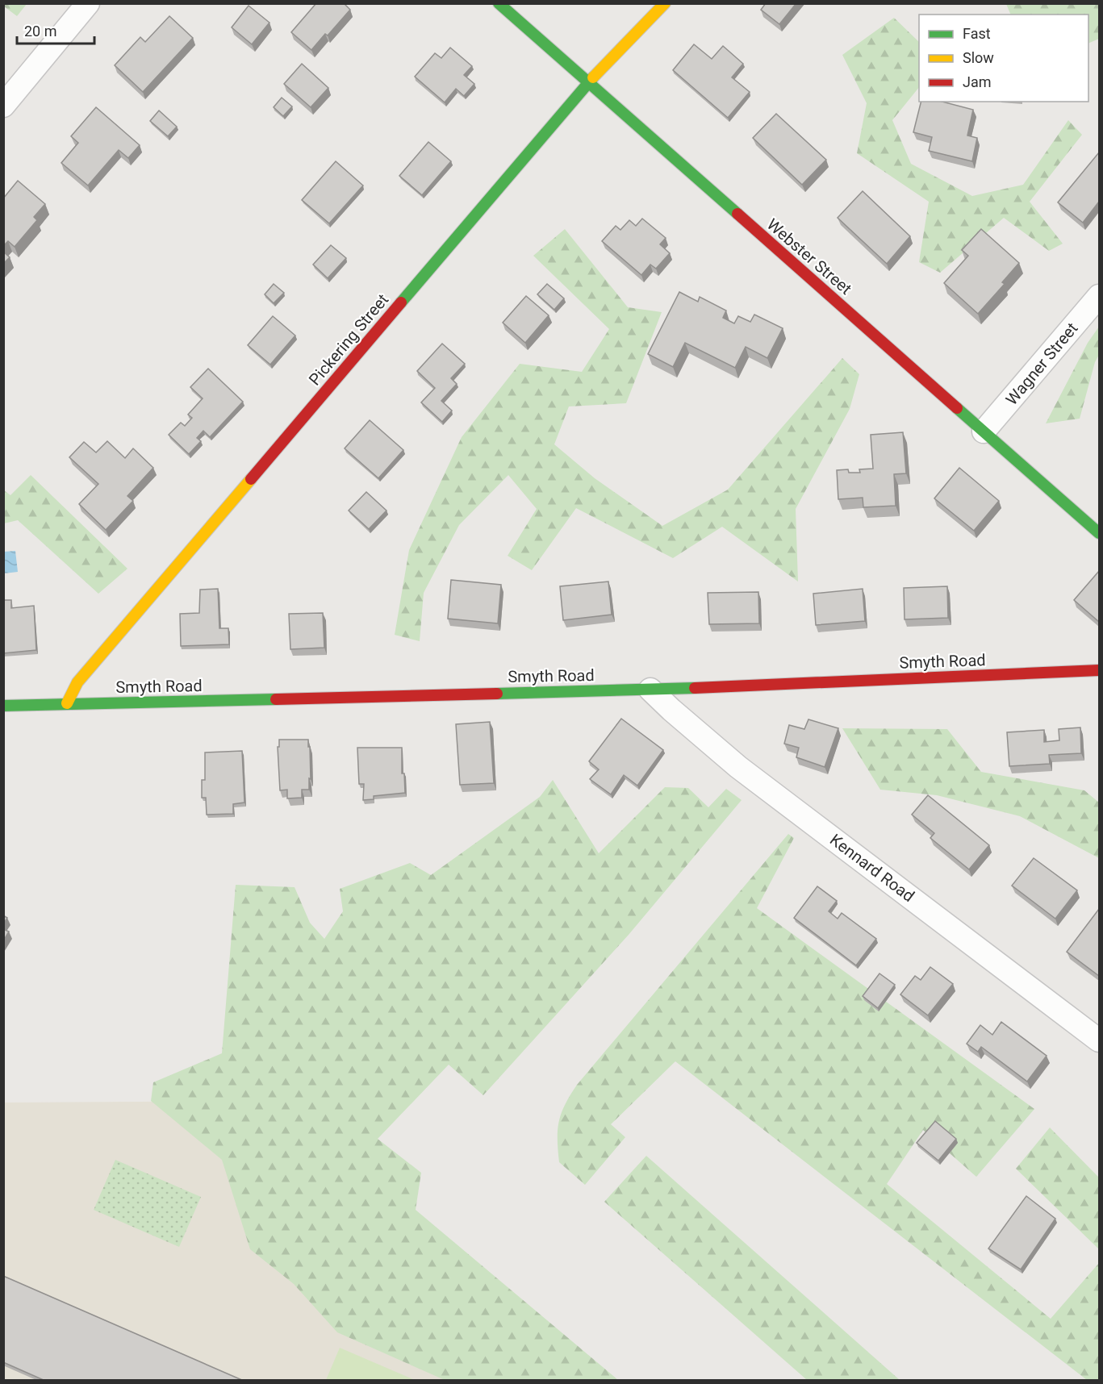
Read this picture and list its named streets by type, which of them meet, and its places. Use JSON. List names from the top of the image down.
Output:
{
  "streets": {
    "street": [
      "Webster Street",
      "Pickering Street",
      "Wagner Street",
      "Smyth Road",
      "Kennard Road"
    ]
  },
  "crossings": [
    ["Webster Street", "Pickering Street"],
    ["Webster Street", "Wagner Street"],
    ["Pickering Street", "Smyth Road"],
    ["Smyth Road", "Kennard Road"]
  ],
  "legend": ["Fast", "Slow", "Jam"],
  "scale_bar": "20 m"
}
